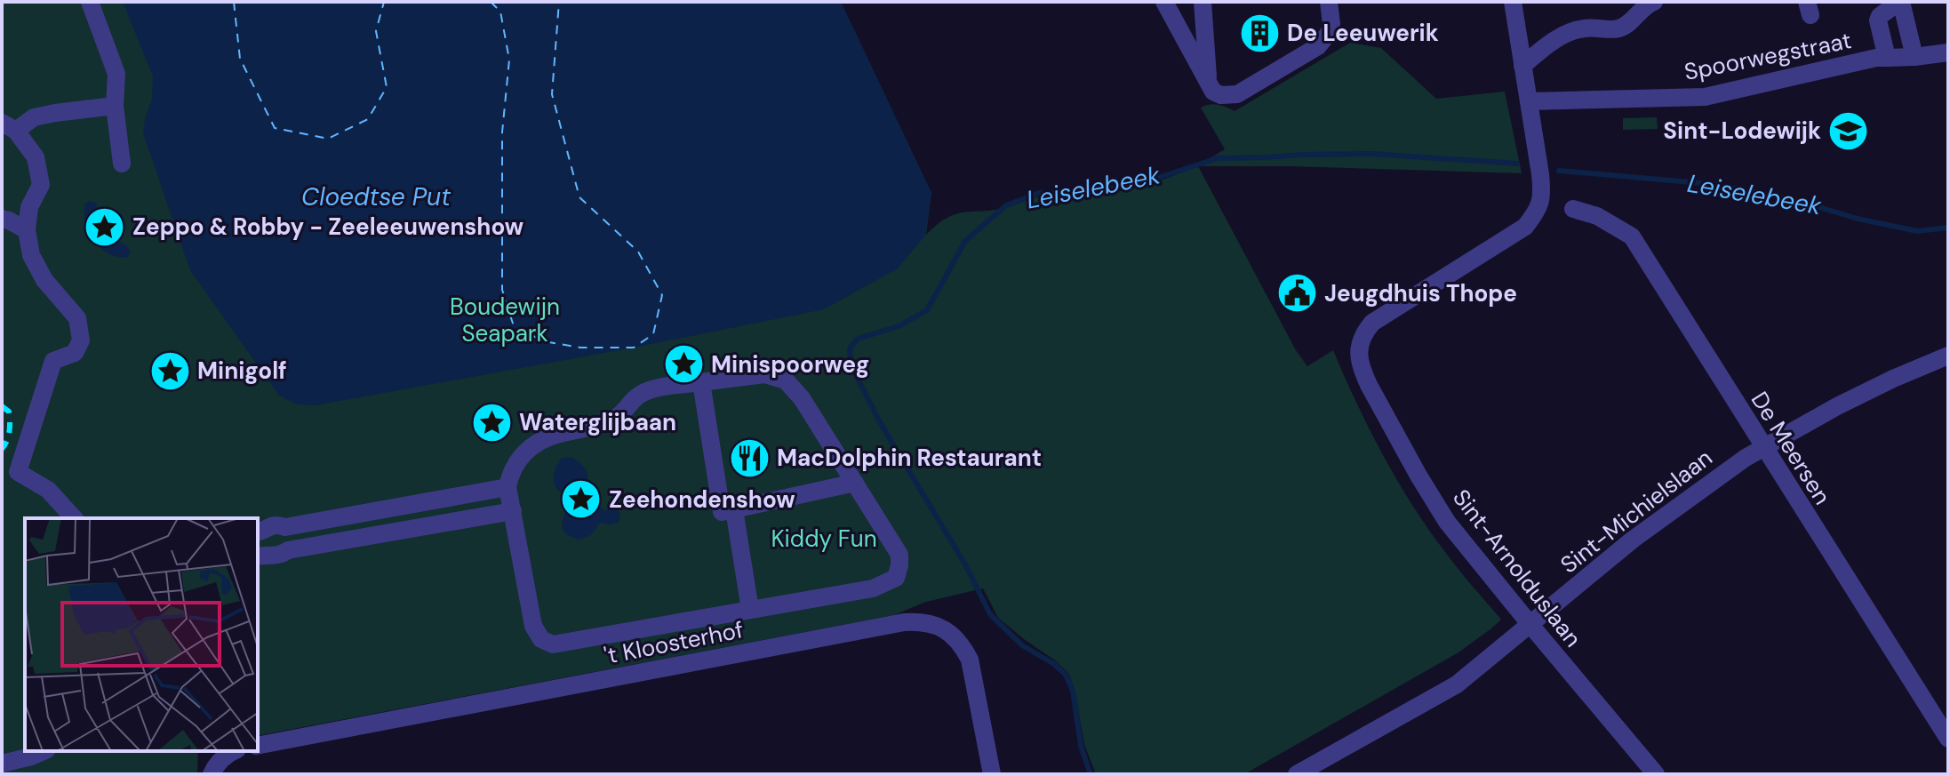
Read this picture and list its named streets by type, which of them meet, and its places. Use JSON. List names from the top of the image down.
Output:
{
  "streets": {
    "street": [
      "Spoorwegstraat",
      "De Meersen",
      "Sint-Michielslaan",
      "Sint-Arnolduslaan",
      "'t Kloosterhof"
    ]
  },
  "crossings": [
    ["Spoorwegstraat", "Sint-Arnolduslaan"],
    ["De Meersen", "Sint-Michielslaan"],
    ["Sint-Michielslaan", "Sint-Arnolduslaan"]
  ],
  "water": ["Leiselebeek", "Cloedtse Put"],
  "parks": ["Boudewijn Seapark", "Kiddy Fun"],
  "places": {
    "building": ["De Leeuwerik"],
    "school or university": ["Sint-Lodewijk"],
    "place": [
      "Zeppo & Robby - Zeeleeuwenshow",
      "Minispoorweg",
      "Minigolf",
      "Waterglijbaan",
      "Zeehondenshow"
    ],
    "public building": ["Jeugdhuis Thope"],
    "restaurant": ["MacDolphin Restaurant"]
  }
}
